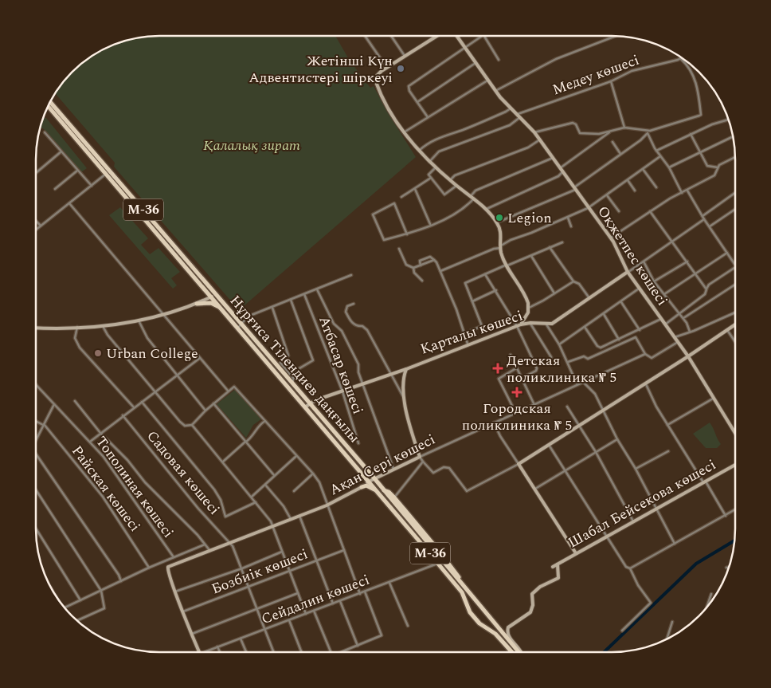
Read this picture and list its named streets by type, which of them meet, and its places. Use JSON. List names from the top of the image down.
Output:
{
  "streets": {
    "main road": ["M-36", "Нұрғиса Тілендиев даңғылы"],
    "street": [
      "Медеу көшесі",
      "Оқжетпес көшесі",
      "Қарталы көшесі",
      "Атбасар көшесі",
      "Ақан Сері көшесі",
      "Садовая көшесі",
      "Тополиная көшесі",
      "Райская көшесі",
      "Шабал Бейсекова көшесі",
      "Бозбиік көшесі",
      "Сейдалин көшесі"
    ]
  },
  "crossings": [
    ["Медеу көшесі", "Оқжетпес көшесі"],
    ["Оқжетпес көшесі", "Ақан Сері көшесі"],
    ["Қарталы көшесі", "Атбасар көшесі"],
    ["Қарталы көшесі", "Нұрғиса Тілендиев даңғылы"],
    ["Қарталы көшесі", "Ақан Сері көшесі"],
    ["Нұрғиса Тілендиев даңғылы", "Ақан Сері көшесі"],
    ["Нұрғиса Тілендиев даңғылы", "Сейдалин көшесі"],
    ["Ақан Сері көшесі", "Садовая көшесі"],
    ["Садовая көшесі", "Бозбиік көшесі"],
    ["Садовая көшесі", "Сейдалин көшесі"]
  ],
  "parks": ["Қалалық зират"],
  "places": {
    "other": ["Жетінші Күн Адвентистері шіркеуі", "Legion", "Urban College"],
    "health": ["Детская поликлиника № 5", "Городская поликлиника № 5"]
  }
}
